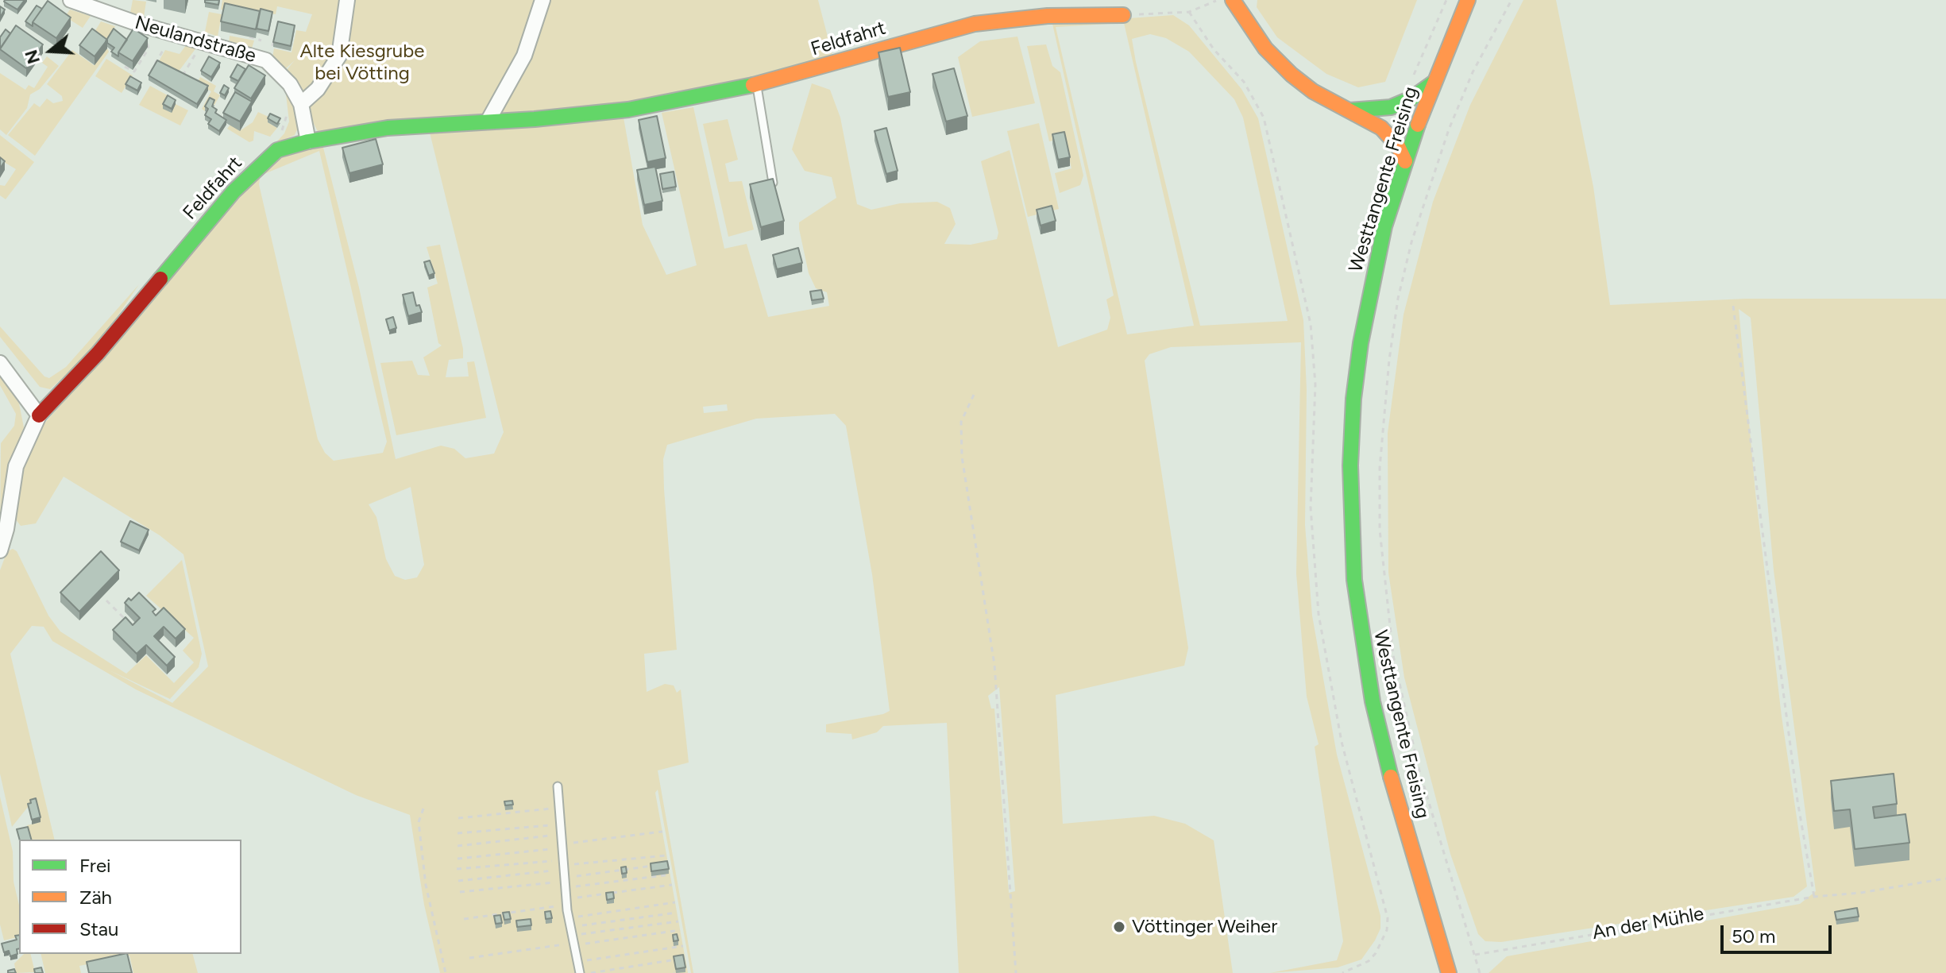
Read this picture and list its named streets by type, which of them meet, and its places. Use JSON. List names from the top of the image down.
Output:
{
  "streets": {
    "main road": ["Feldfahrt", "Westtangente Freising"],
    "street": ["Neulandstraße"],
    "path": ["An der Mühle"]
  },
  "crossings": [
    ["Feldfahrt", "Neulandstraße"]
  ],
  "parks": ["Alte Kiesgrube bei Vötting"],
  "places": ["Vöttinger Weiher"],
  "legend": ["Frei", "Zäh", "Stau"],
  "scale_bar": "50 m",
  "north": "left"
}
